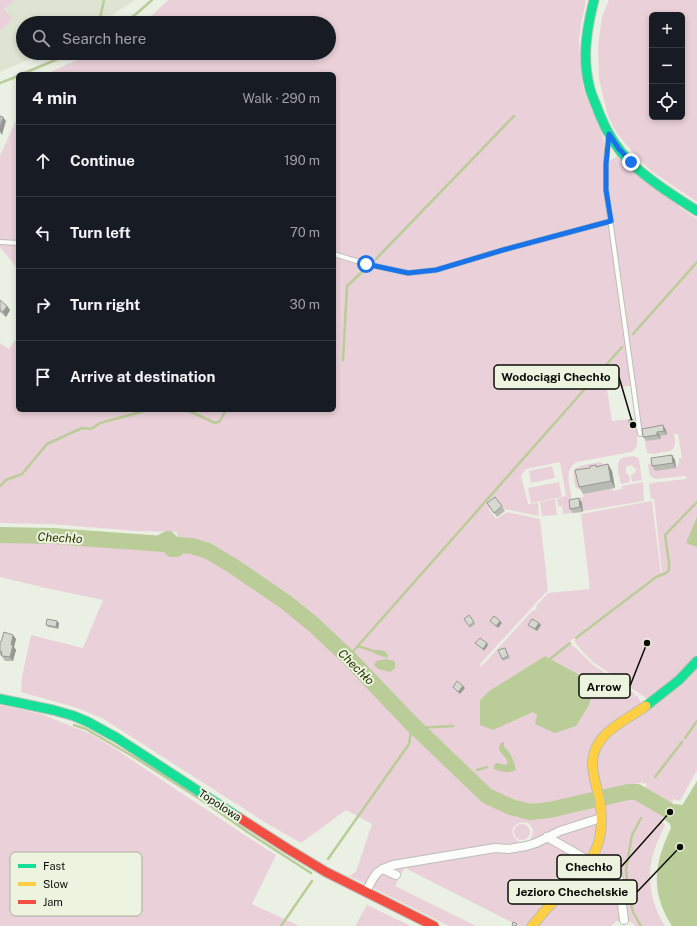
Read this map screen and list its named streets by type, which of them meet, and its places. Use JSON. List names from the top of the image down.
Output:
{
  "streets": {
    "street": ["Topolowa"]
  },
  "water": ["Chechło"],
  "places": [
    "Wodociągi Chechło",
    "Arrow",
    "Chechło",
    "Jezioro Chechelskie"
  ],
  "legend": ["Fast", "Slow", "Jam"],
  "page": {
    "map_buttons": ["+", "−"],
    "search": "Search here",
    "heading": ["4 min", "Walk · 290 m"],
    "list": [
      ["Continue", "190 m"],
      ["Turn left", "70 m"],
      ["Turn right", "30 m"],
      "Arrive at destination"
    ]
  }
}
